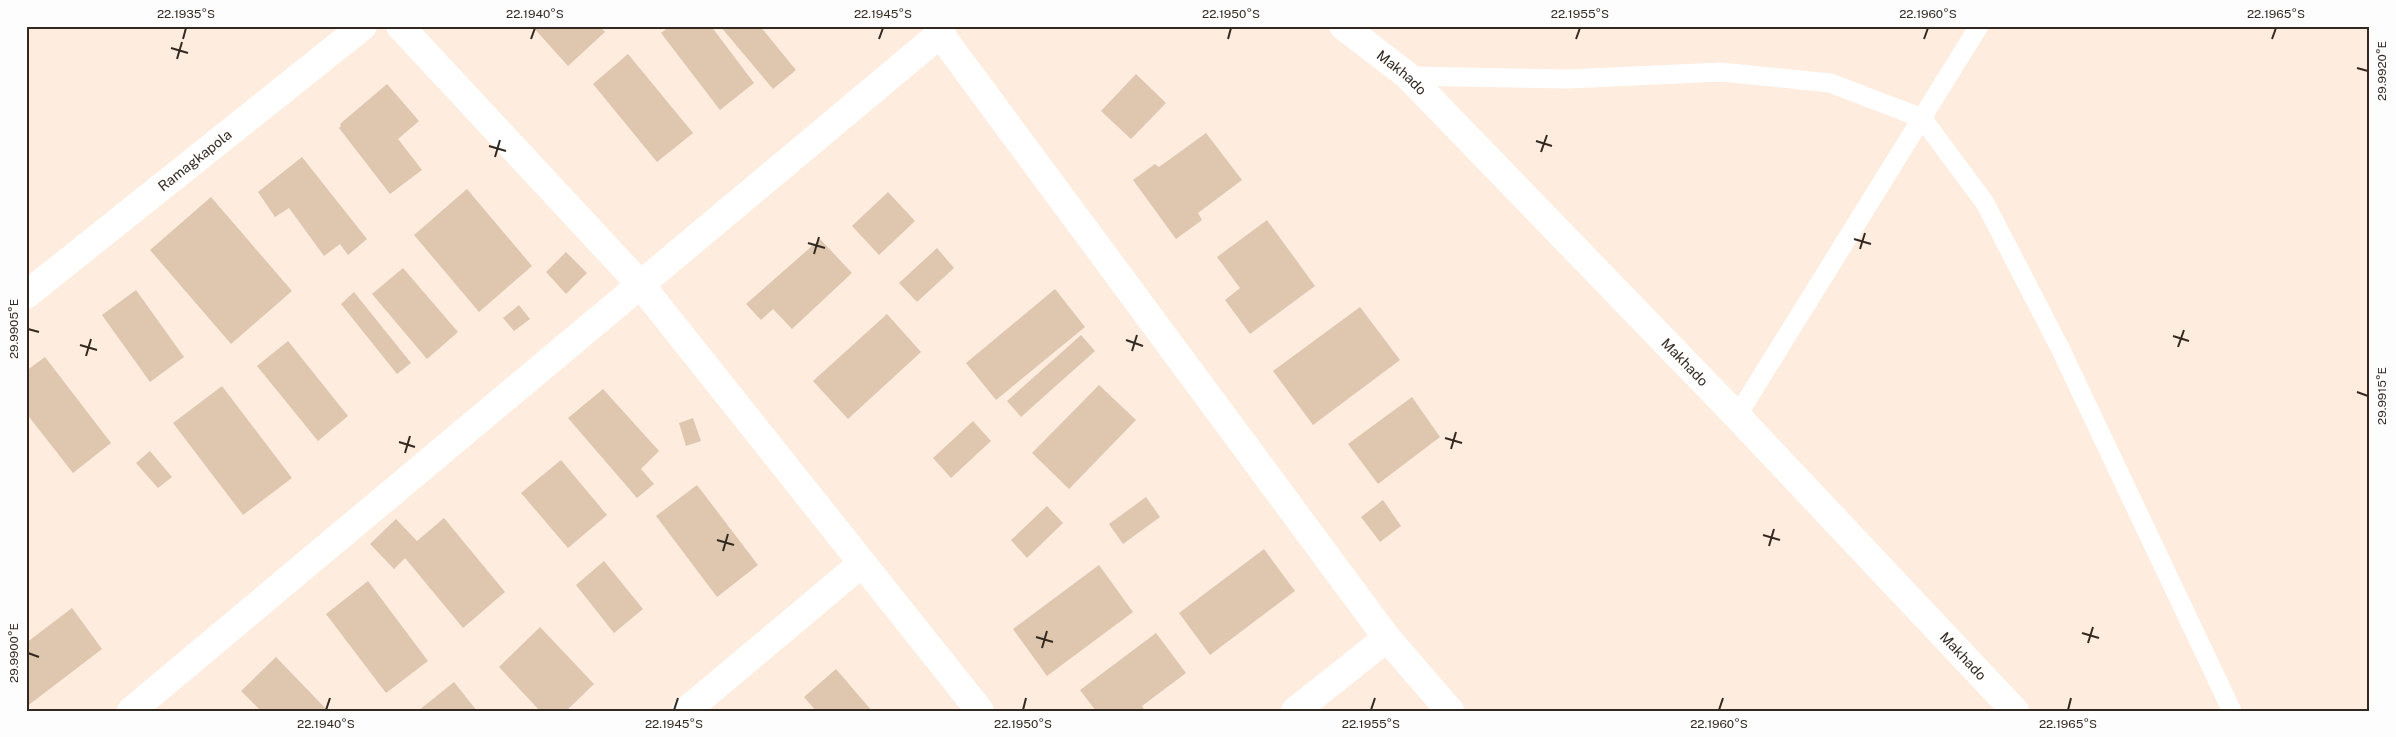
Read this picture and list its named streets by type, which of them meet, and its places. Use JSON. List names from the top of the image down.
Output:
{
  "streets": {
    "street": ["Makhado", "Ramagkapola"]
  },
  "coordinates": [
    "22.1935°S",
    "22.1940°S",
    "22.1945°S",
    "22.1950°S",
    "22.1955°S",
    "22.1960°S",
    "22.1965°S",
    "29.9920°E",
    "29.9905°E",
    "29.9915°E",
    "29.9900°E"
  ]
}
